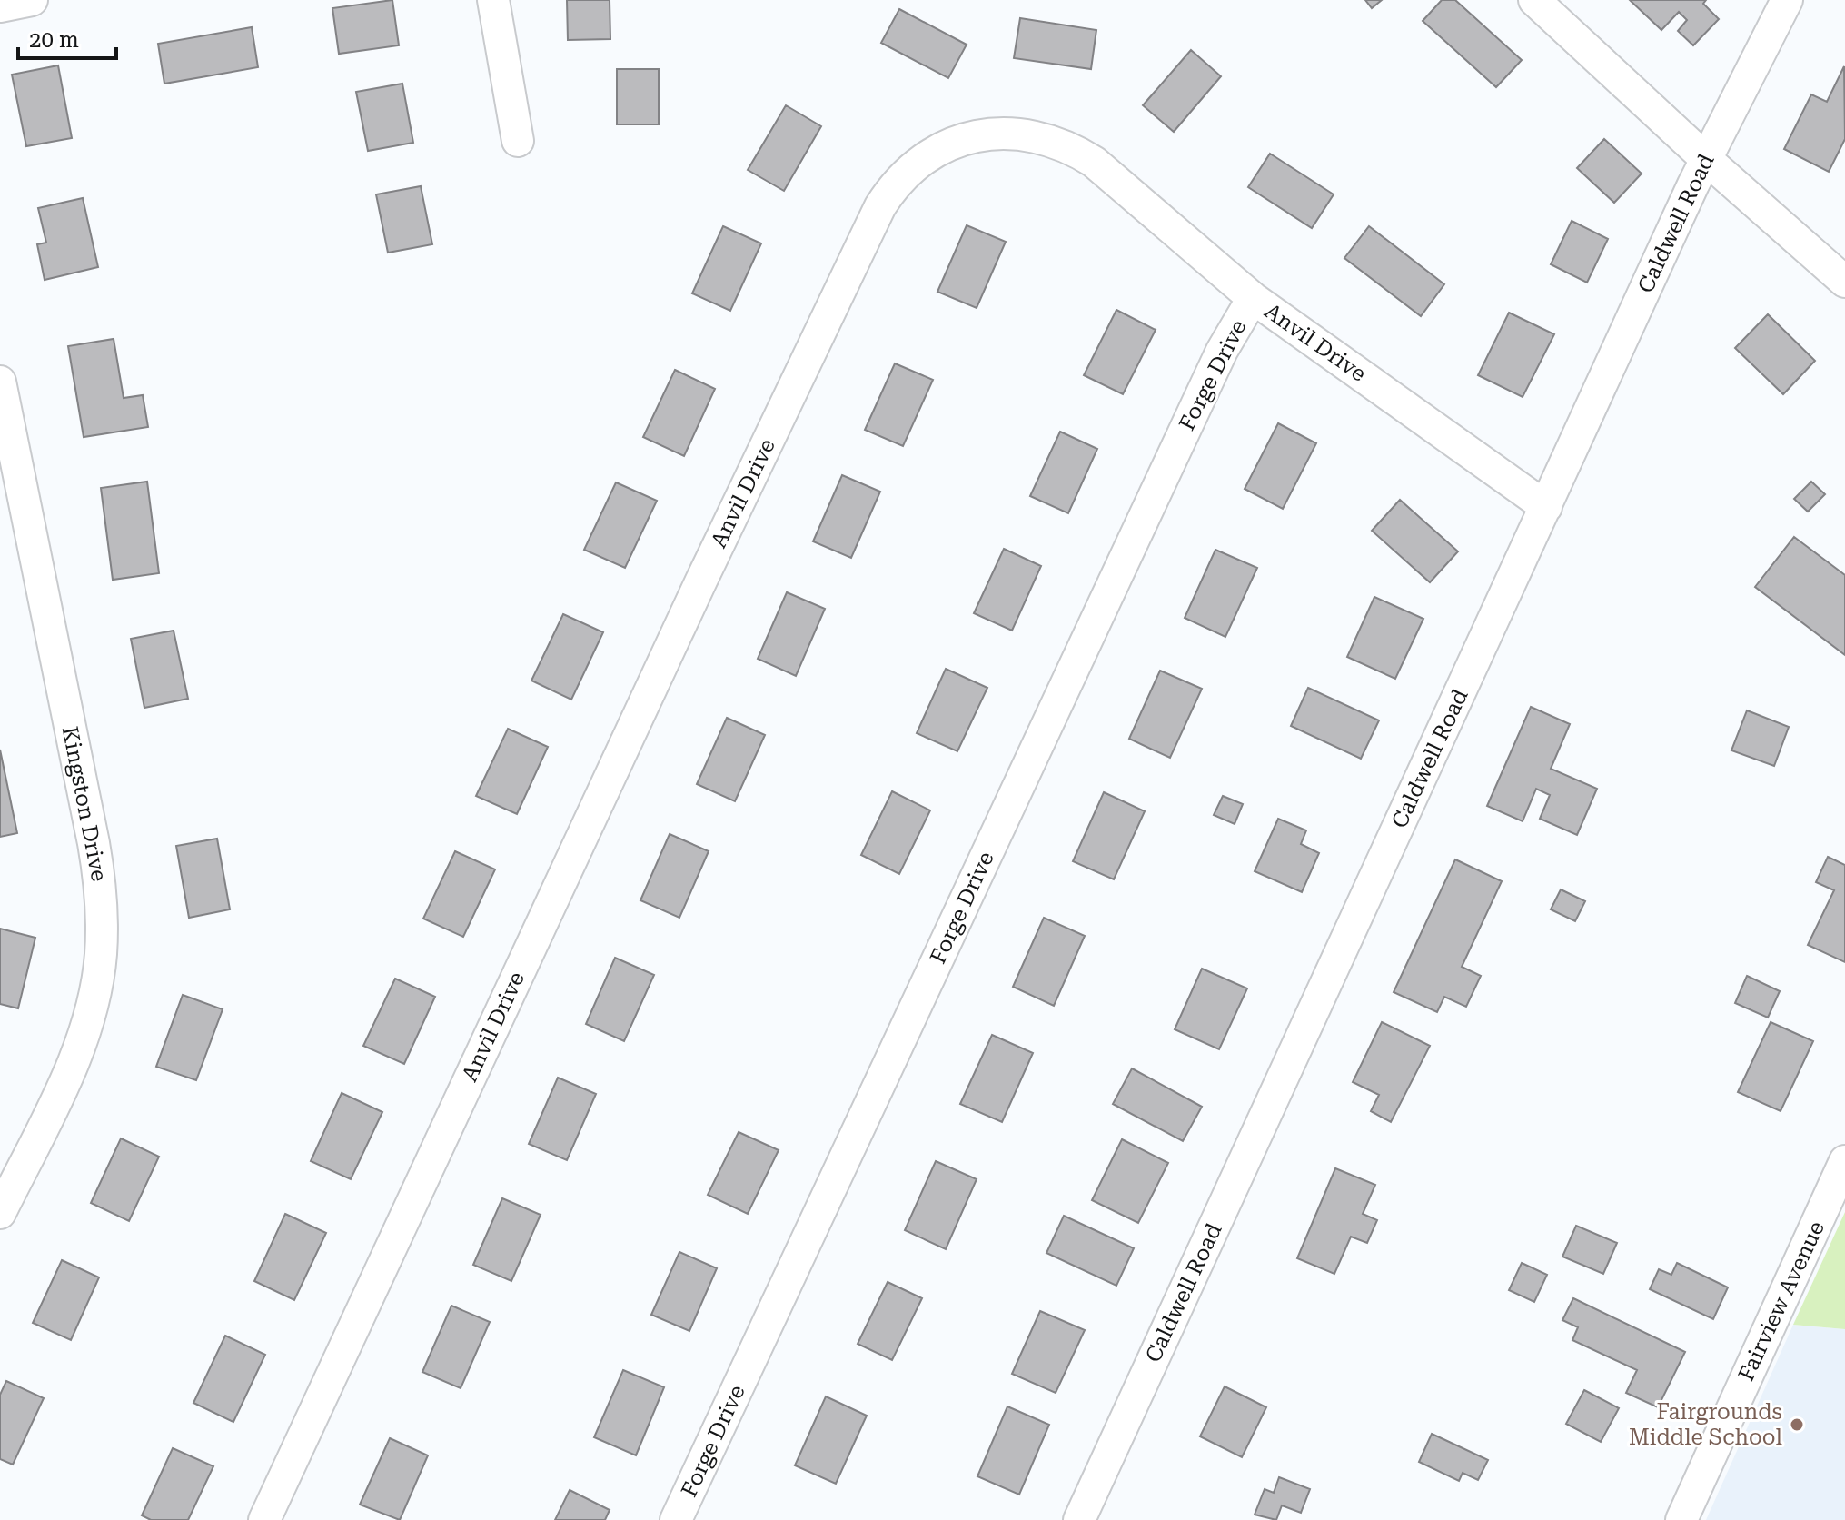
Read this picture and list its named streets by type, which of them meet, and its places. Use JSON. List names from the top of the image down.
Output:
{
  "streets": {
    "street": [
      "Caldwell Road",
      "Anvil Drive",
      "Forge Drive",
      "Kingston Drive",
      "Fairview Avenue"
    ]
  },
  "crossings": [
    ["Caldwell Road", "Anvil Drive"],
    ["Anvil Drive", "Forge Drive"]
  ],
  "places": ["Fairgrounds Middle School"],
  "scale_bar": "20 m"
}
